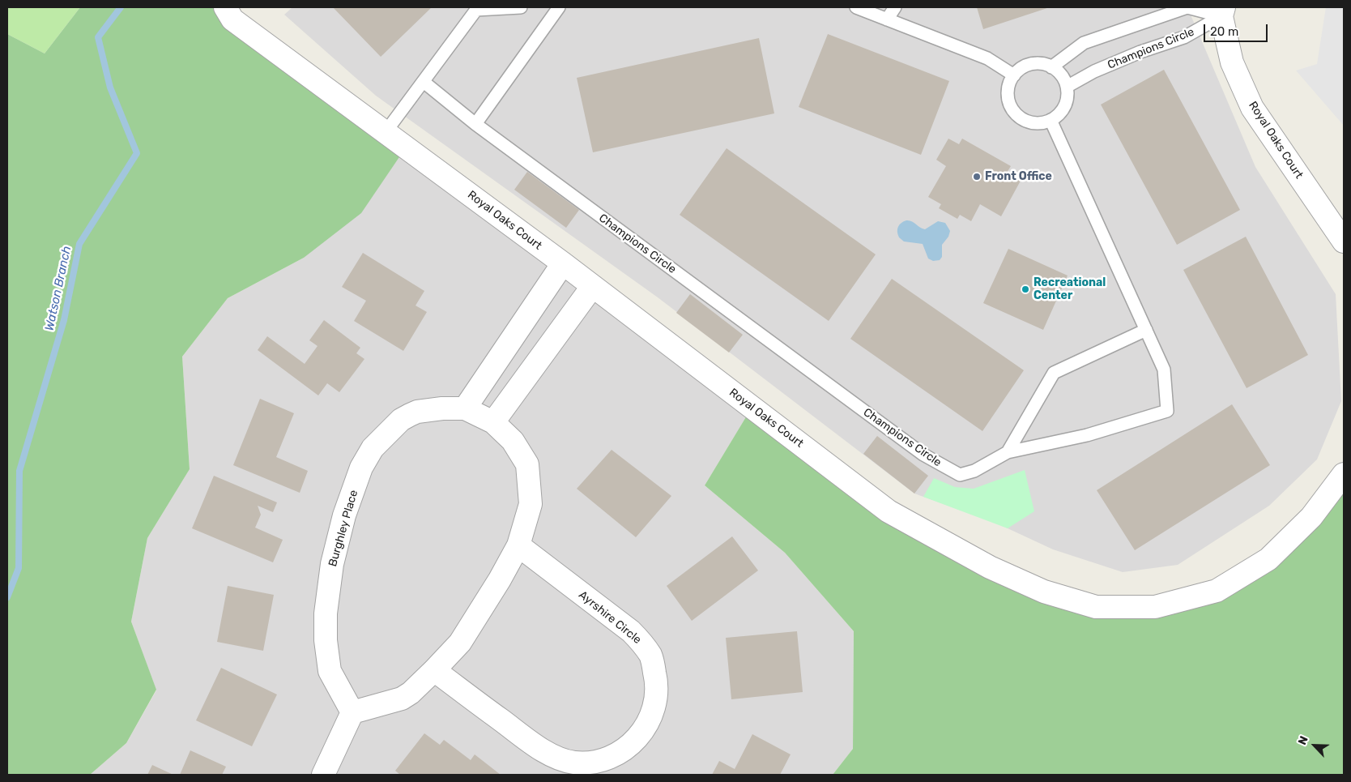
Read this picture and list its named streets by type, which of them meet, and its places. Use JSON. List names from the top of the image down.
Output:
{
  "streets": {
    "street": ["Royal Oaks Court", "Burghley Place", "Ayrshire Circle"],
    "lane": ["Champions Circle"]
  },
  "crossings": [
    ["Champions Circle", "Royal Oaks Court"],
    ["Burghley Place", "Ayrshire Circle"]
  ],
  "water": ["Watson Branch"],
  "places": ["Front Office", "Recreational Center"],
  "scale_bar": "20 m",
  "north": "top left"
}
